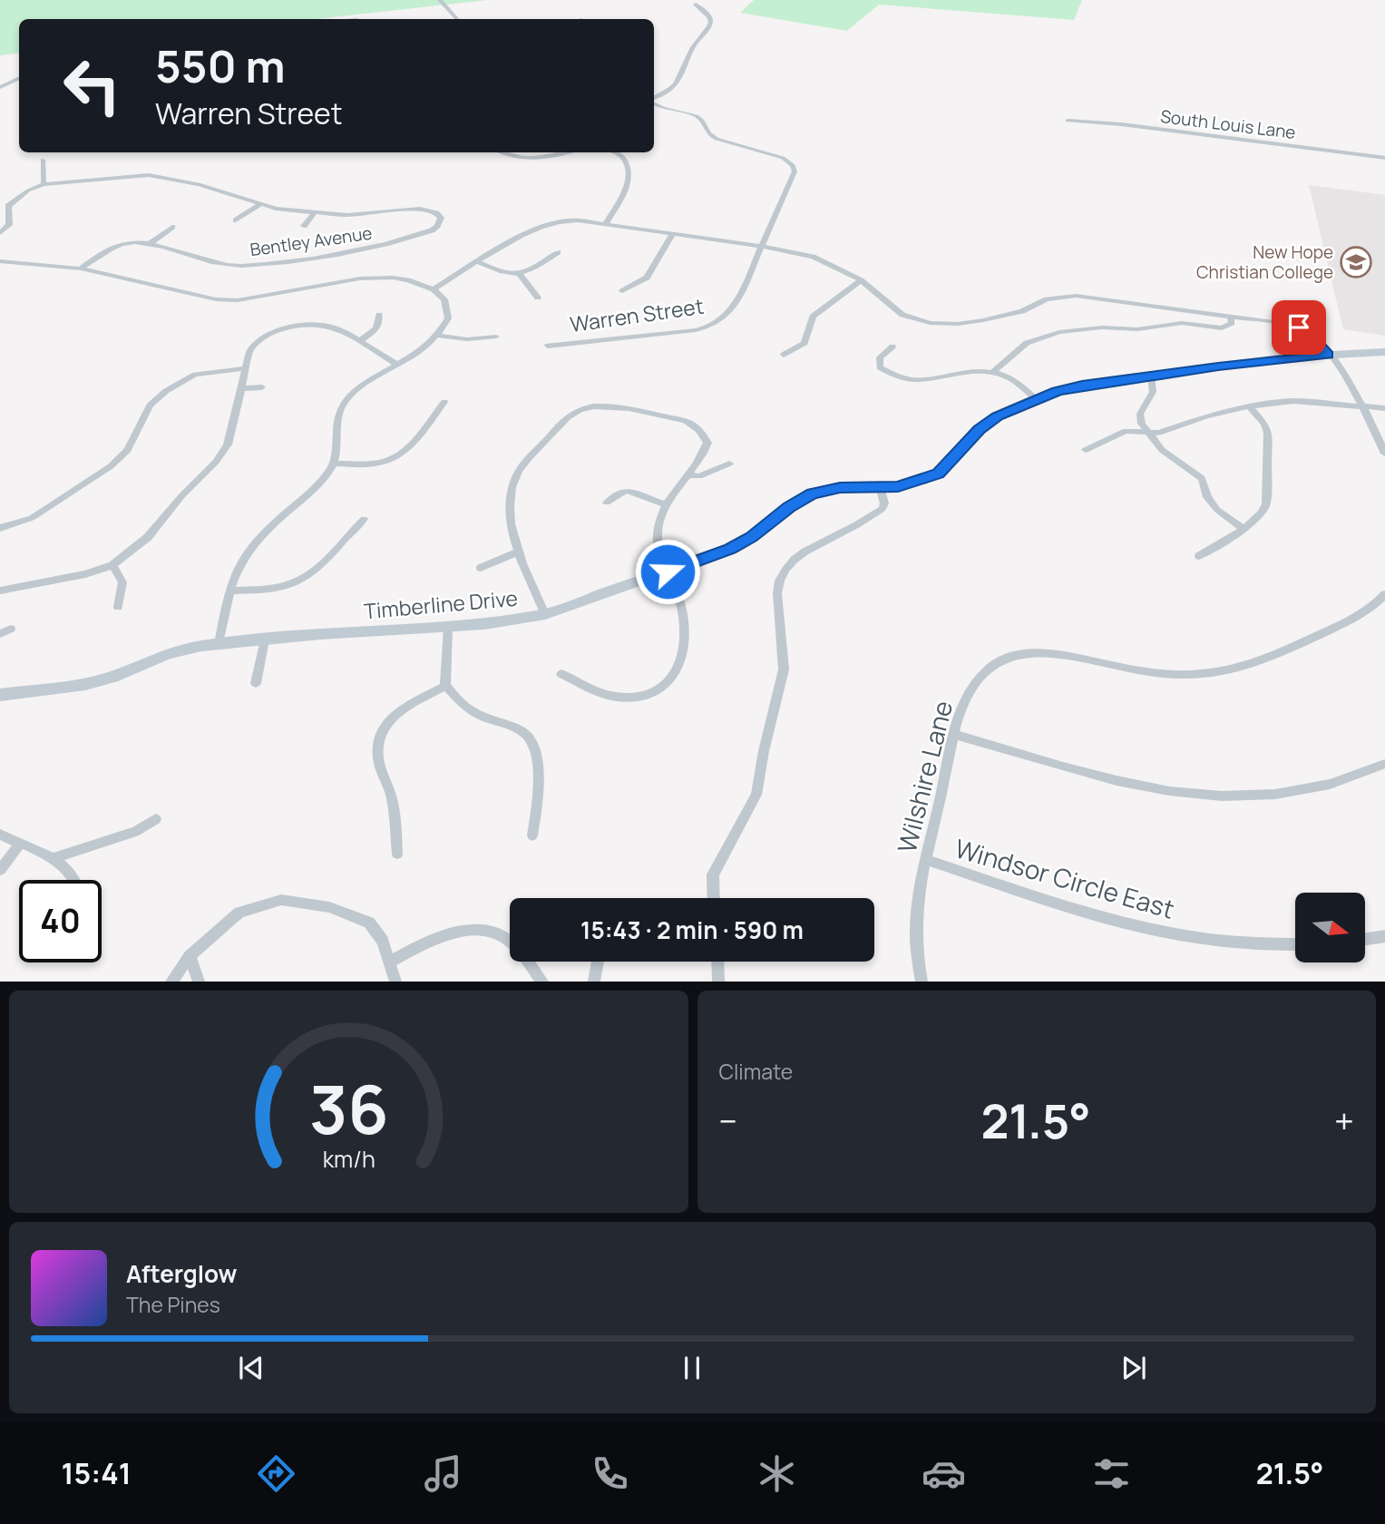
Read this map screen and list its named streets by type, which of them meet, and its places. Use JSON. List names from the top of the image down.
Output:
{
  "streets": {
    "street": [
      "South Louis Lane",
      "Bentley Avenue",
      "Warren Street",
      "Timberline Drive",
      "Wilshire Lane",
      "Windsor Circle East"
    ]
  },
  "crossings": [
    ["Wilshire Lane", "Windsor Circle East"]
  ],
  "places": {
    "school or university": ["New Hope Christian College"]
  },
  "north": "right",
  "page": {
    "turn": ["550 m", "Warren Street"],
    "limit": "40",
    "trip": "15:43 · 2 min · 590 m",
    "tile": "Climate",
    "heat": ["−", "21.5°", "+"],
    "song": ["Afterglow", "The Pines"],
    "tabs": ["15:41", "21.5°"],
    "gauge": ["36", "km/h"]
  }
}
